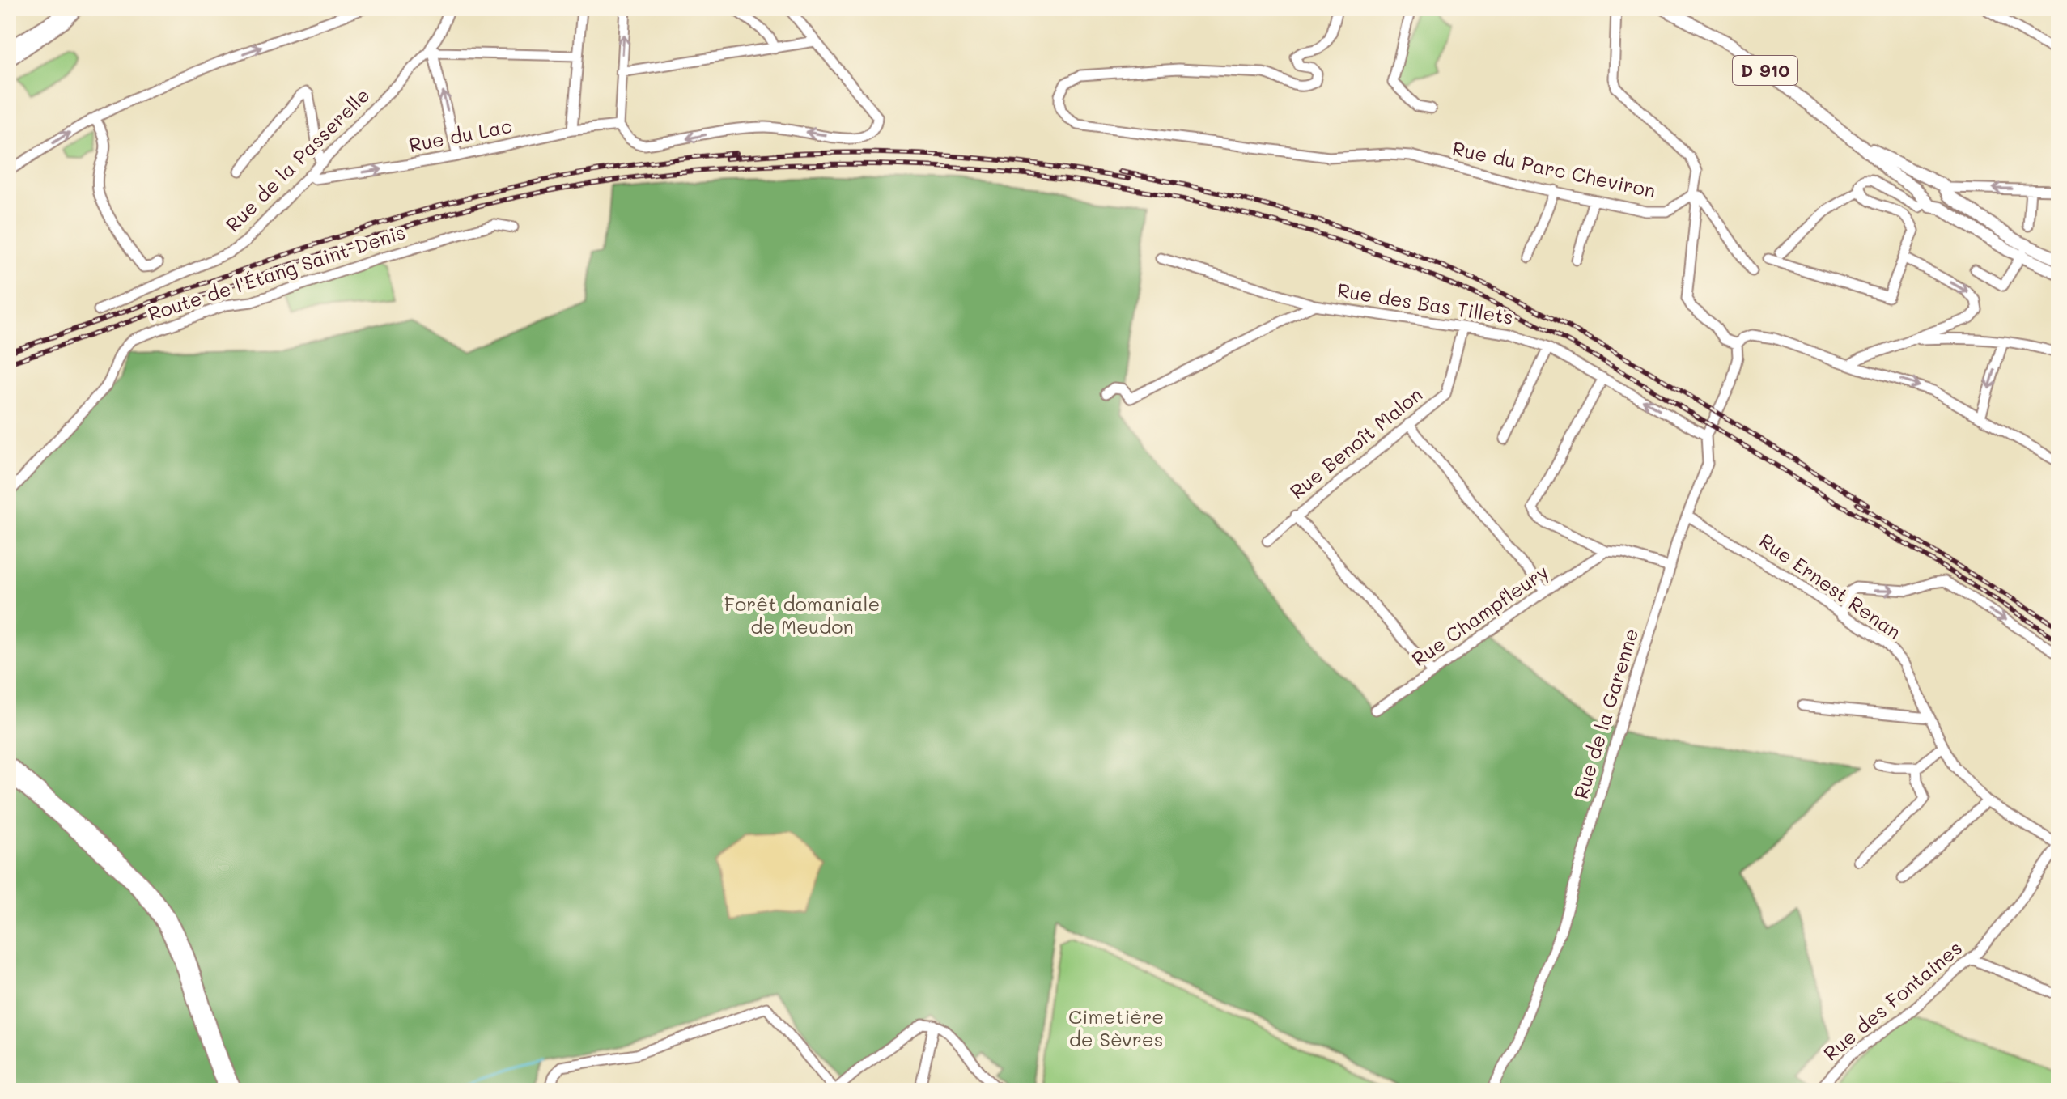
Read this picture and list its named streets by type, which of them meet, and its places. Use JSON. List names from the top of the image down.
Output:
{
  "streets": {
    "main road": ["D 910"],
    "street": [
      "Rue du Lac",
      "Rue de la Passerelle",
      "Rue du Parc Cheviron",
      "Route de l'Étang Saint-Denis",
      "Rue des Bas Tillets",
      "Rue Benoît Malon",
      "Rue Ernest Renan",
      "Rue Champfleury",
      "Rue de la Garenne",
      "Rue des Fontaines"
    ]
  },
  "crossings": [
    ["Rue du Lac", "Rue de la Passerelle"],
    ["Rue des Bas Tillets", "Rue Benoît Malon"],
    ["Rue des Bas Tillets", "Rue de la Garenne"],
    ["Rue Ernest Renan", "Rue de la Garenne"],
    ["Rue Ernest Renan", "Rue des Fontaines"]
  ],
  "one_way": ["Rue du Lac"],
  "parks": ["Forêt domaniale de Meudon", "Cimetière de Sèvres"]
}
